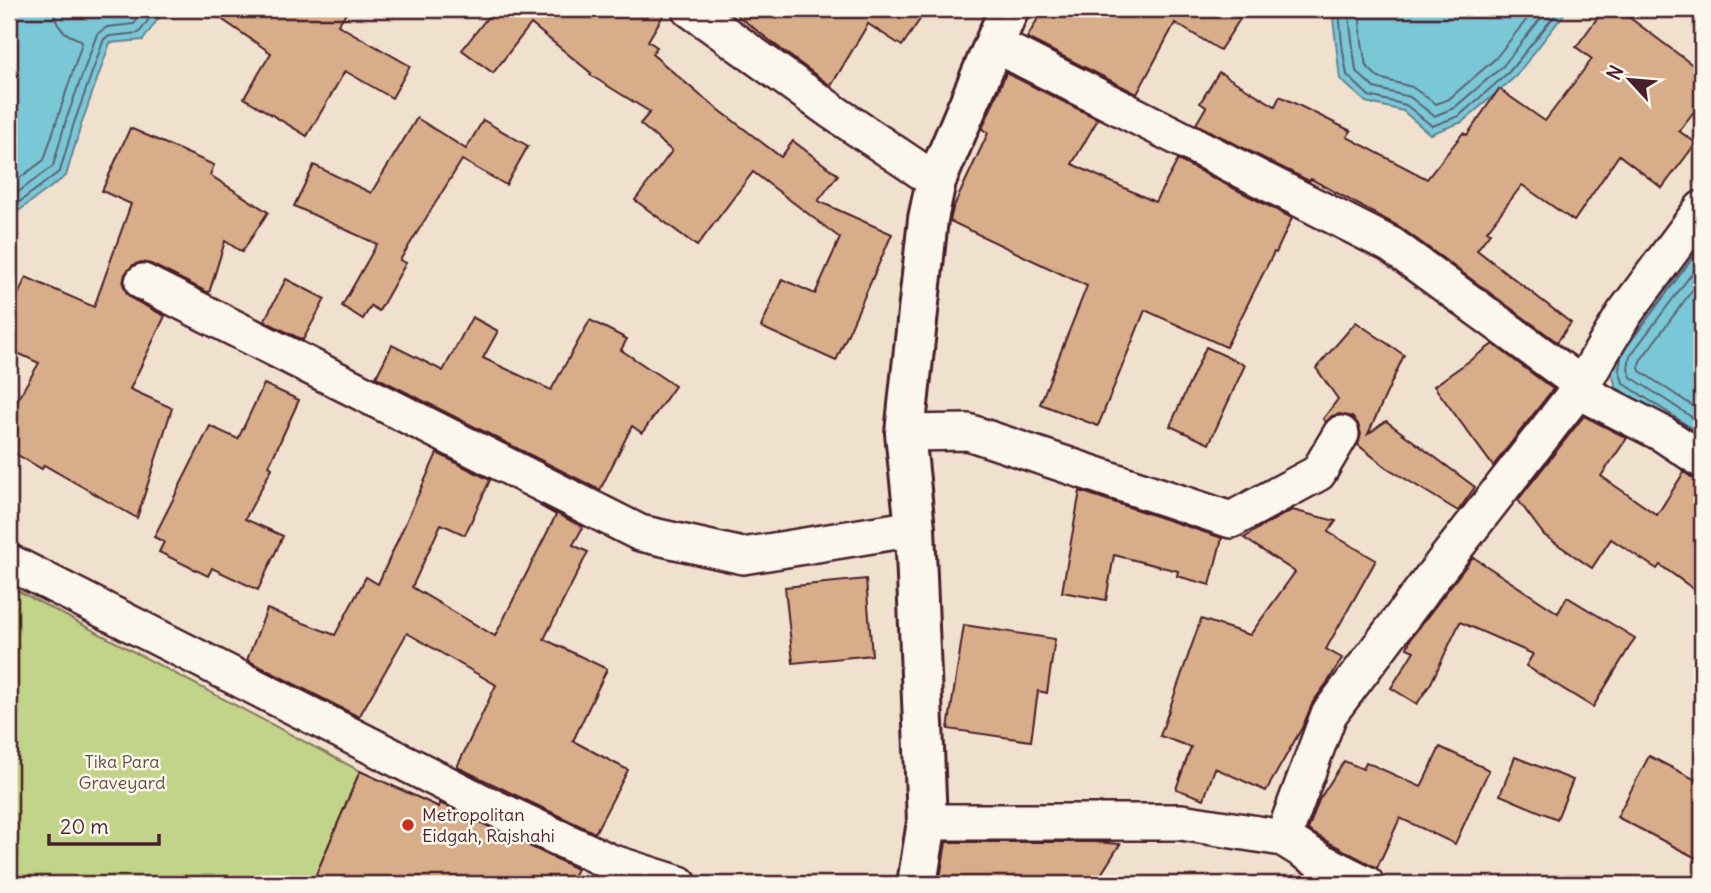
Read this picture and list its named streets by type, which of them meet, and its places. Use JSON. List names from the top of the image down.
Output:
{
  "parks": ["Tika Para Graveyard"],
  "places": ["Metropolitan Eidgah, Rajshahi"],
  "scale_bar": "20 m",
  "north": "top left"
}
